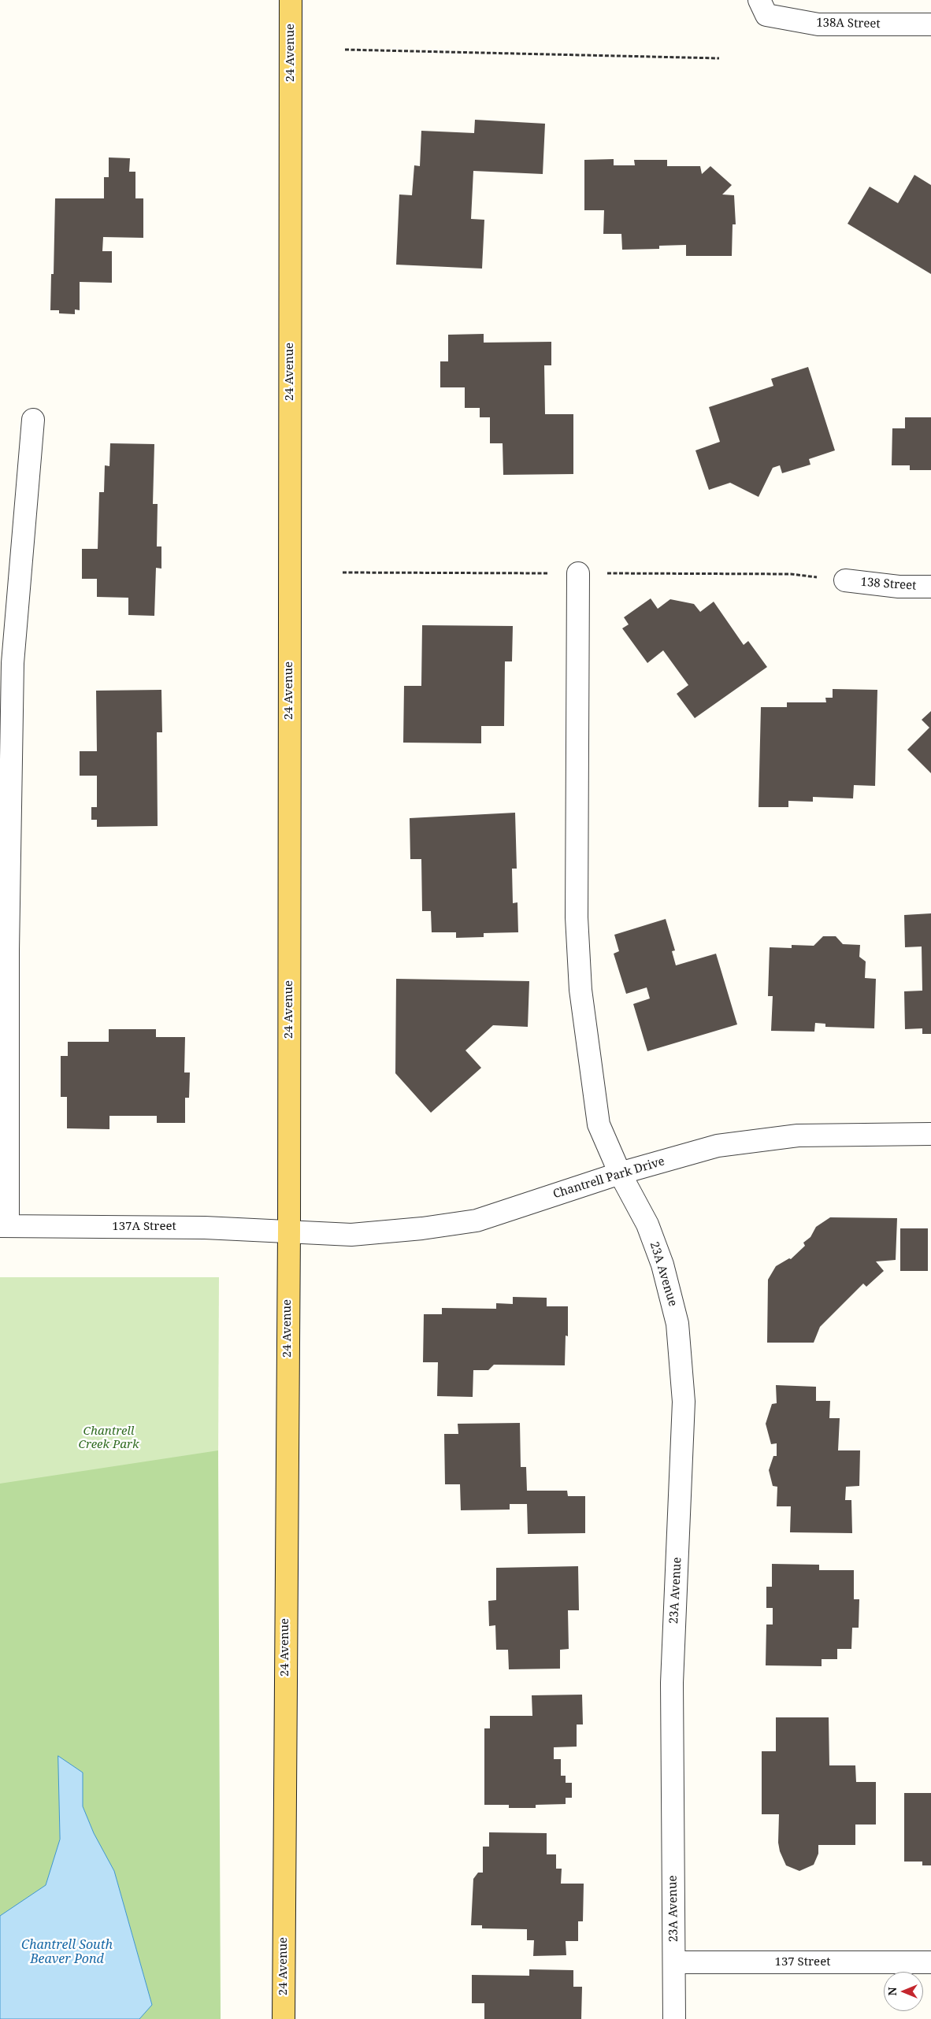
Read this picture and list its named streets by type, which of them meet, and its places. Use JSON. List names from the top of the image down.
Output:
{
  "streets": {
    "main road": ["24 Avenue"],
    "street": [
      "138A Street",
      "138 Street",
      "Chantrell Park Drive",
      "137A Street",
      "23A Avenue",
      "137 Street"
    ]
  },
  "crossings": [
    ["24 Avenue", "Chantrell Park Drive"],
    ["24 Avenue", "137A Street"],
    ["Chantrell Park Drive", "137A Street"],
    ["Chantrell Park Drive", "23A Avenue"],
    ["23A Avenue", "137 Street"]
  ],
  "water": ["Chantrell South Beaver Pond"],
  "parks": ["Chantrell Creek Park"],
  "north": "left"
}
